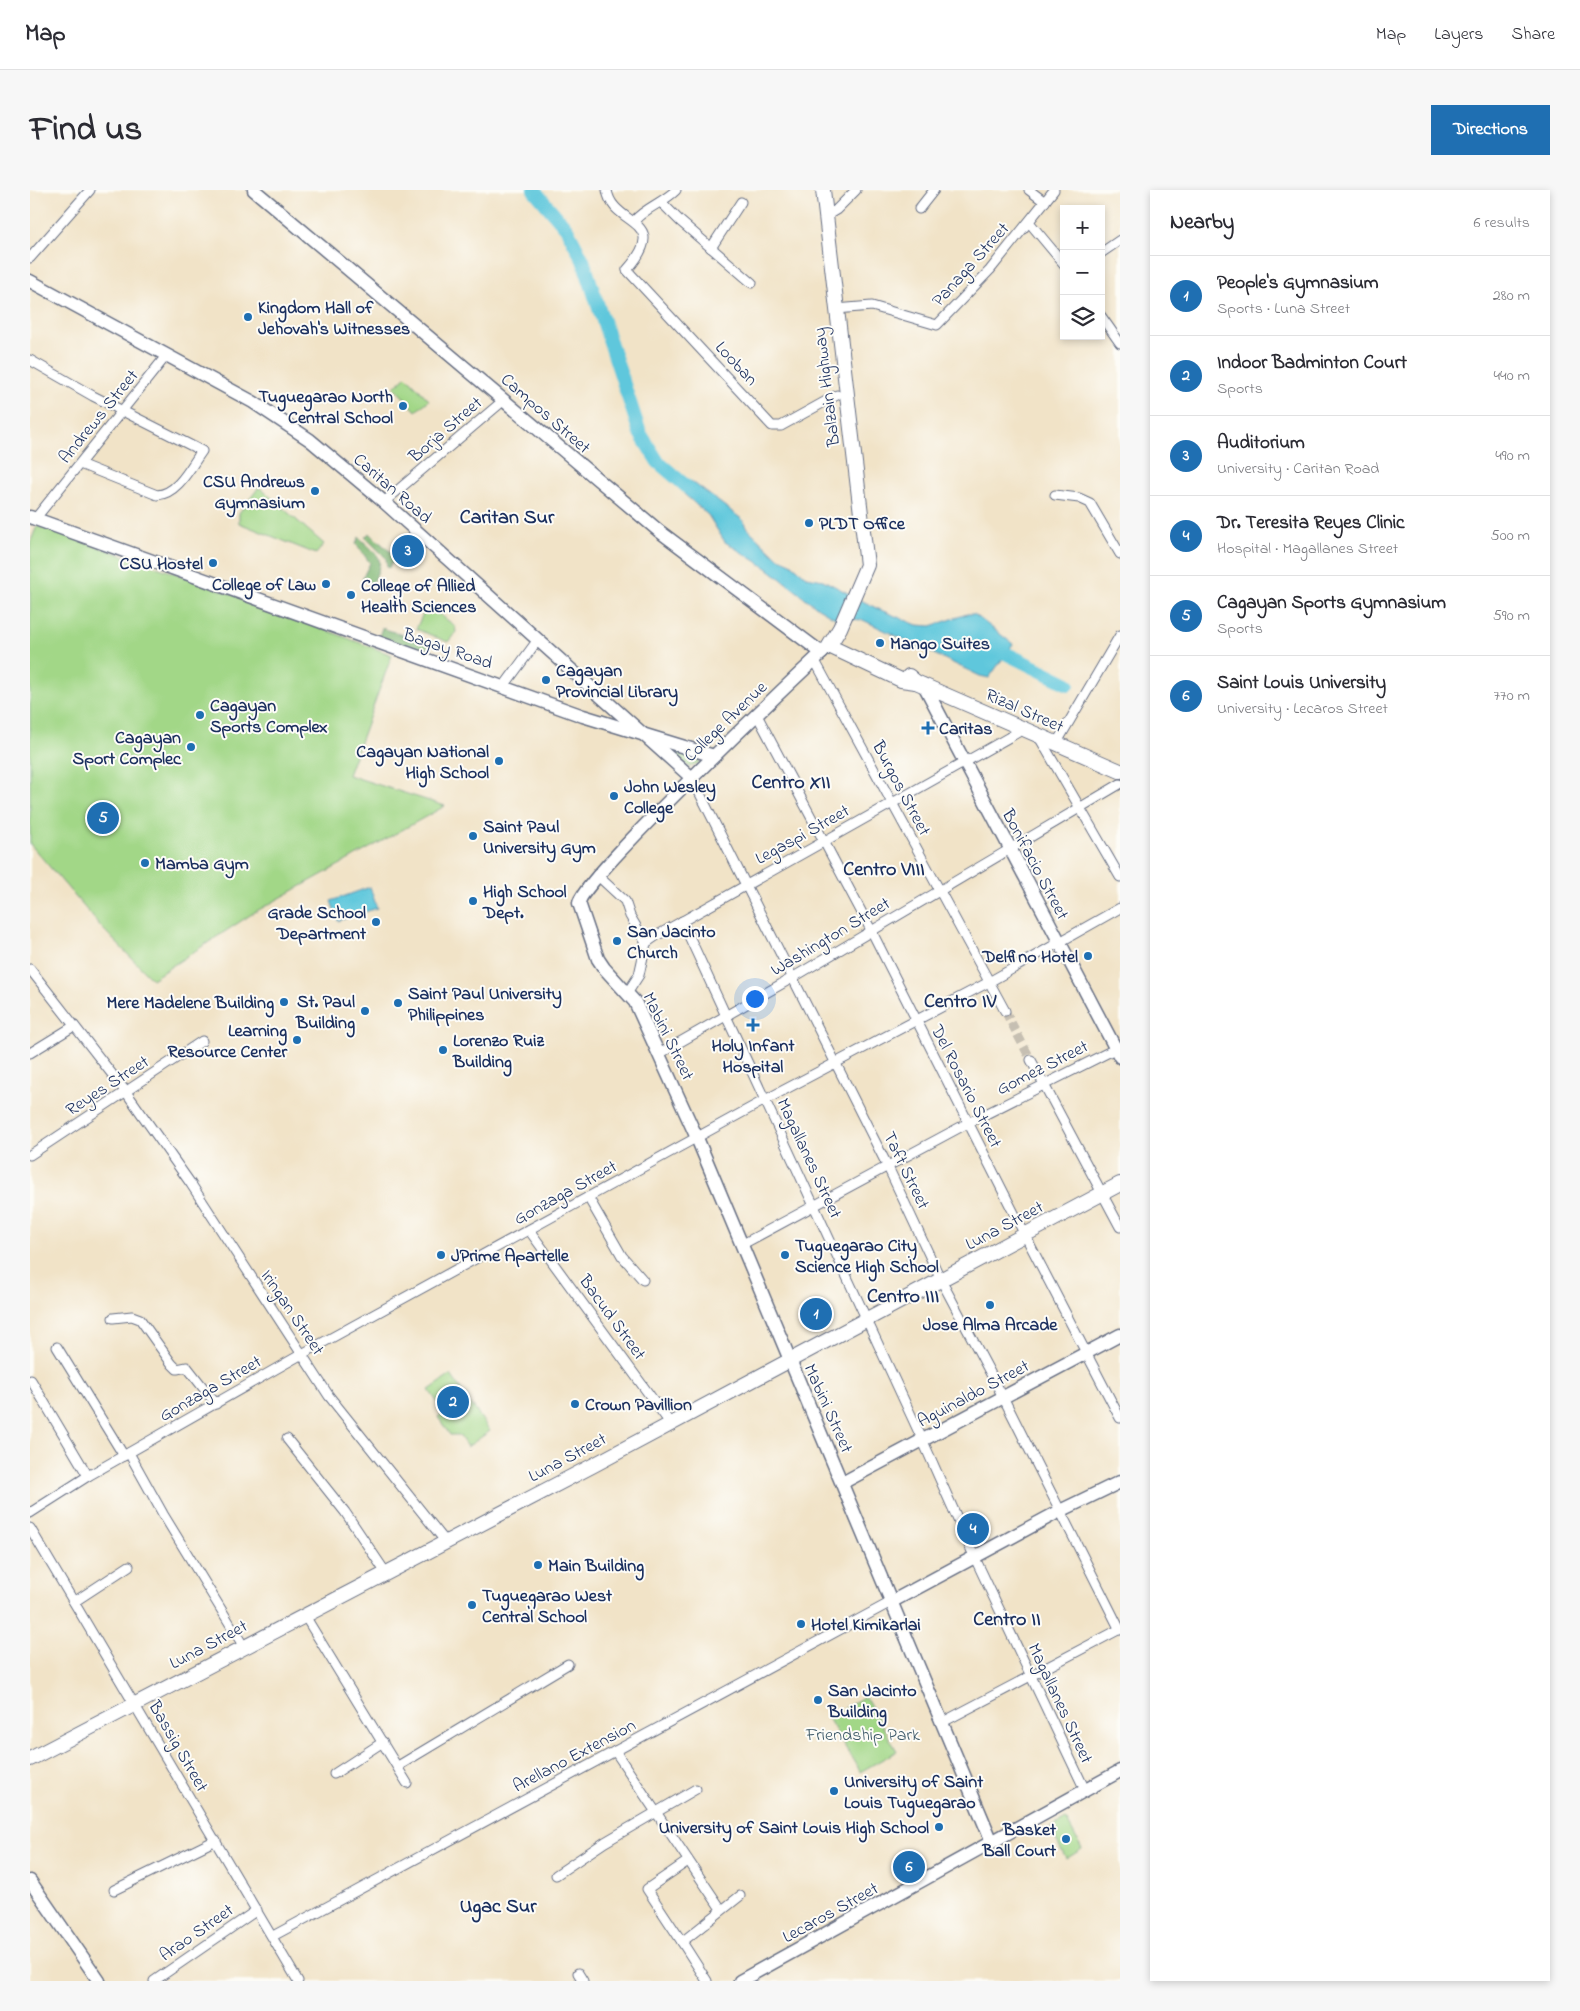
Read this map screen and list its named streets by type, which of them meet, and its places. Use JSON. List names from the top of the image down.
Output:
{
  "streets": {
    "main road": ["Balzain Highway", "Rizal Street", "Luna Street"],
    "street": [
      "Panaga Street",
      "Looban",
      "Campos Street",
      "Andrews Street",
      "Borja Street",
      "Caritan Road",
      "Bagay Road",
      "College Avenue",
      "Burgos Street",
      "Legaspi Street",
      "Bonifacio Street",
      "Washington Street",
      "Mabini Street",
      "Gomez Street",
      "Reyes Street",
      "Del Rosario Street",
      "Magallanes Street",
      "Taft Street",
      "Gonzaga Street",
      "Iringan Street",
      "Bacud Street",
      "Aguinaldo Street",
      "Bassig Street",
      "Arellano Extension",
      "Lecaros Street",
      "Arao Street"
    ]
  },
  "crossings": [
    ["Panaga Street", "Balzain Highway"],
    ["Looban", "Balzain Highway"],
    ["Balzain Highway", "Campos Street"],
    ["Balzain Highway", "Rizal Street"],
    ["Balzain Highway", "College Avenue"],
    ["Balzain Highway", "Burgos Street"],
    ["Campos Street", "Borja Street"],
    ["Campos Street", "Rizal Street"],
    ["Campos Street", "College Avenue"],
    ["Campos Street", "Burgos Street"],
    ["Andrews Street", "Caritan Road"],
    ["Andrews Street", "Bagay Road"],
    ["Borja Street", "Caritan Road"],
    ["Caritan Road", "Bagay Road"],
    ["Caritan Road", "College Avenue"],
    ["Caritan Road", "Taft Street"],
    ["Bagay Road", "College Avenue"],
    ["Rizal Street", "College Avenue"],
    ["Rizal Street", "Burgos Street"],
    ["Rizal Street", "Legaspi Street"],
    ["Rizal Street", "Bonifacio Street"],
    ["College Avenue", "Burgos Street"],
    ["College Avenue", "Mabini Street"],
    ["College Avenue", "Del Rosario Street"],
    ["College Avenue", "Taft Street"],
    ["Burgos Street", "Legaspi Street"],
    ["Burgos Street", "Washington Street"],
    ["Burgos Street", "Gonzaga Street"],
    ["Legaspi Street", "Bonifacio Street"],
    ["Legaspi Street", "Del Rosario Street"],
    ["Legaspi Street", "Magallanes Street"],
    ["Legaspi Street", "Taft Street"],
    ["Bonifacio Street", "Washington Street"],
    ["Bonifacio Street", "Gomez Street"],
    ["Bonifacio Street", "Gonzaga Street"],
    ["Washington Street", "Mabini Street"],
    ["Washington Street", "Del Rosario Street"],
    ["Washington Street", "Magallanes Street"],
    ["Washington Street", "Taft Street"],
    ["Mabini Street", "Gomez Street"],
    ["Mabini Street", "Gonzaga Street"],
    ["Mabini Street", "Luna Street"],
    ["Mabini Street", "Aguinaldo Street"],
    ["Mabini Street", "Arellano Extension"],
    ["Mabini Street", "Lecaros Street"],
    ["Gomez Street", "Del Rosario Street"],
    ["Gomez Street", "Magallanes Street"],
    ["Gomez Street", "Taft Street"],
    ["Reyes Street", "Iringan Street"],
    ["Del Rosario Street", "Gonzaga Street"],
    ["Del Rosario Street", "Luna Street"],
    ["Del Rosario Street", "Aguinaldo Street"],
    ["Magallanes Street", "Gonzaga Street"],
    ["Magallanes Street", "Luna Street"],
    ["Magallanes Street", "Aguinaldo Street"],
    ["Magallanes Street", "Lecaros Street"],
    ["Taft Street", "Gonzaga Street"],
    ["Taft Street", "Luna Street"],
    ["Taft Street", "Aguinaldo Street"],
    ["Gonzaga Street", "Iringan Street"],
    ["Gonzaga Street", "Bacud Street"],
    ["Luna Street", "Iringan Street"],
    ["Luna Street", "Bacud Street"],
    ["Luna Street", "Bassig Street"],
    ["Bassig Street", "Arellano Extension"],
    ["Bassig Street", "Arao Street"]
  ],
  "districts": [
    "Caritan Sur",
    "Centro XII",
    "Centro VIII",
    "Centro IV",
    "Centro III",
    "Centro II",
    "Ugac Sur"
  ],
  "parks": ["Friendship Park"],
  "places": {
    "other": [
      "Kingdom Hall of Jehovah's Witnesses",
      "Tuguegarao North Central School",
      "CSU Andrews Gymnasium",
      "PLDT Office",
      "CSU Hostel",
      "College of Law",
      "College of Allied Health Sciences",
      "Mango Suites",
      "Cagayan Provincial Library",
      "Cagayan Sports Complex",
      "Cagayan Sport Complec",
      "Cagayan National High School",
      "John Wesley College",
      "Saint Paul University Gym",
      "Mamba Gym",
      "High School Dept.",
      "Grade School Department",
      "San Jacinto Church",
      "Delfino Hotel",
      "Mere Madelene Building",
      "Saint Paul University Philippines",
      "St. Paul Building",
      "Learning Resource Center",
      "Lorenzo Ruiz Building",
      "JPrime Apartelle",
      "Tuguegarao City Science High School",
      "Jose Alma Arcade",
      "Crown Pavillion",
      "Main Building",
      "Tuguegarao West Central School",
      "Hotel Kimikarlai",
      "San Jacinto Building",
      "University of Saint Louis Tuguegarao",
      "University of Saint Louis High School",
      "Basket Ball Court"
    ],
    "health": ["Caritas", "Holy Infant Hospital"]
  },
  "page": {
    "header": "Map",
    "nav": ["Map", "Layers", "Share"],
    "title": "Find us",
    "buttons": "Directions",
    "heading": ["Nearby", "6 results"],
    "map_buttons": ["+", "−"],
    "list": [
      {
        "mark": "1",
        "name": "People's Gymnasium",
        "note": "Sports · Luna Street",
        "value": "280 m"
      },
      {
        "mark": "2",
        "name": "Indoor Badminton Court",
        "note": "Sports",
        "value": "440 m"
      },
      {
        "mark": "3",
        "name": "Auditorium",
        "note": "University · Caritan Road",
        "value": "490 m"
      },
      {
        "mark": "4",
        "name": "Dr. Teresita Reyes Clinic",
        "note": "Hospital · Magallanes Street",
        "value": "500 m"
      },
      {
        "mark": "5",
        "name": "Cagayan Sports Gymnasium",
        "note": "Sports",
        "value": "590 m"
      },
      {
        "mark": "6",
        "name": "Saint Louis University",
        "note": "University · Lecaros Street",
        "value": "770 m"
      }
    ],
    "pins": [
      "3",
      "5",
      "1",
      "2",
      "4",
      "6"
    ]
  }
}
